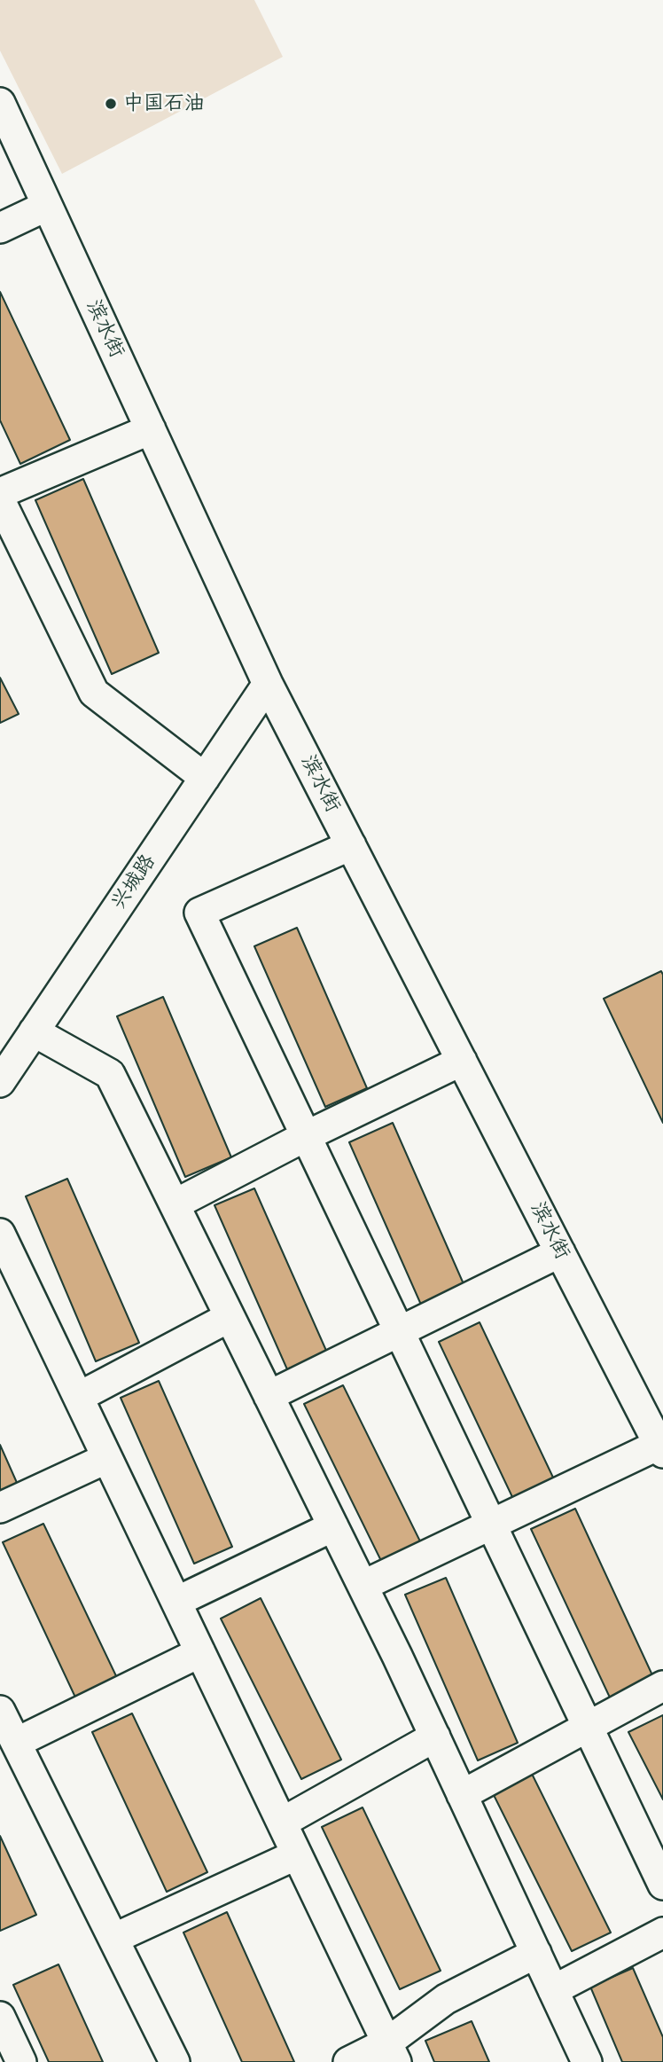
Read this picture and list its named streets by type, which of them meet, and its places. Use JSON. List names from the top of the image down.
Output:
{
  "streets": {
    "street": ["滨水街", "兴城路"]
  },
  "crossings": [
    ["滨水街", "兴城路"]
  ],
  "places": ["中国石油"]
}
